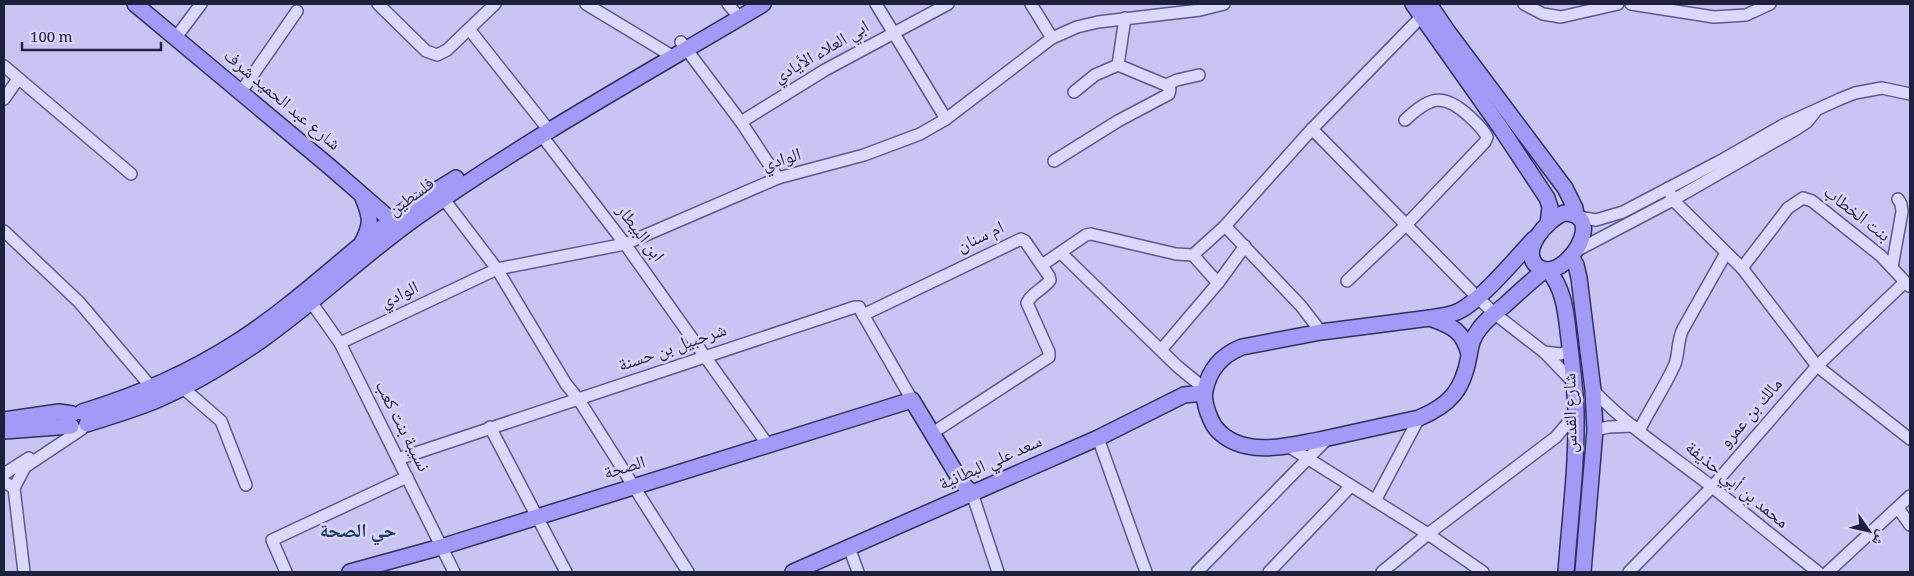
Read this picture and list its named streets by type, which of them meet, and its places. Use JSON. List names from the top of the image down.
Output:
{
  "streets": {
    "main road": [
      "شارع عبد الحميد شرف",
      "فلسطين",
      "شارع القدس",
      "سعد علي البطانية",
      "الصحة"
    ],
    "street": [
      "ابي العلاء الأيادي",
      "الوادي",
      "بنت الخطاب",
      "ابن البيطار",
      "ام سنان",
      "شرحبيل بن حسنة",
      "مالك بن عمرو",
      "نسيبة بنت كعب",
      "محمد بن أبي حذيفة"
    ]
  },
  "crossings": [
    ["شارع عبد الحميد شرف", "فلسطين"],
    ["الوادي", "ابن البيطار"],
    ["الوادي", "نسيبة بنت كعب"],
    ["فلسطين", "ابن البيطار"],
    ["فلسطين", "نسيبة بنت كعب"],
    ["بنت الخطاب", "مالك بن عمرو"],
    ["ابن البيطار", "شرحبيل بن حسنة"],
    ["ابن البيطار", "الصحة"],
    ["ام سنان", "شرحبيل بن حسنة"],
    ["شرحبيل بن حسنة", "نسيبة بنت كعب"],
    ["شارع القدس", "محمد بن أبي حذيفة"],
    ["مالك بن عمرو", "محمد بن أبي حذيفة"],
    ["نسيبة بنت كعب", "الصحة"]
  ],
  "districts": ["حي الصحة"],
  "scale_bar": "100 m",
  "north": "bottom right"
}
